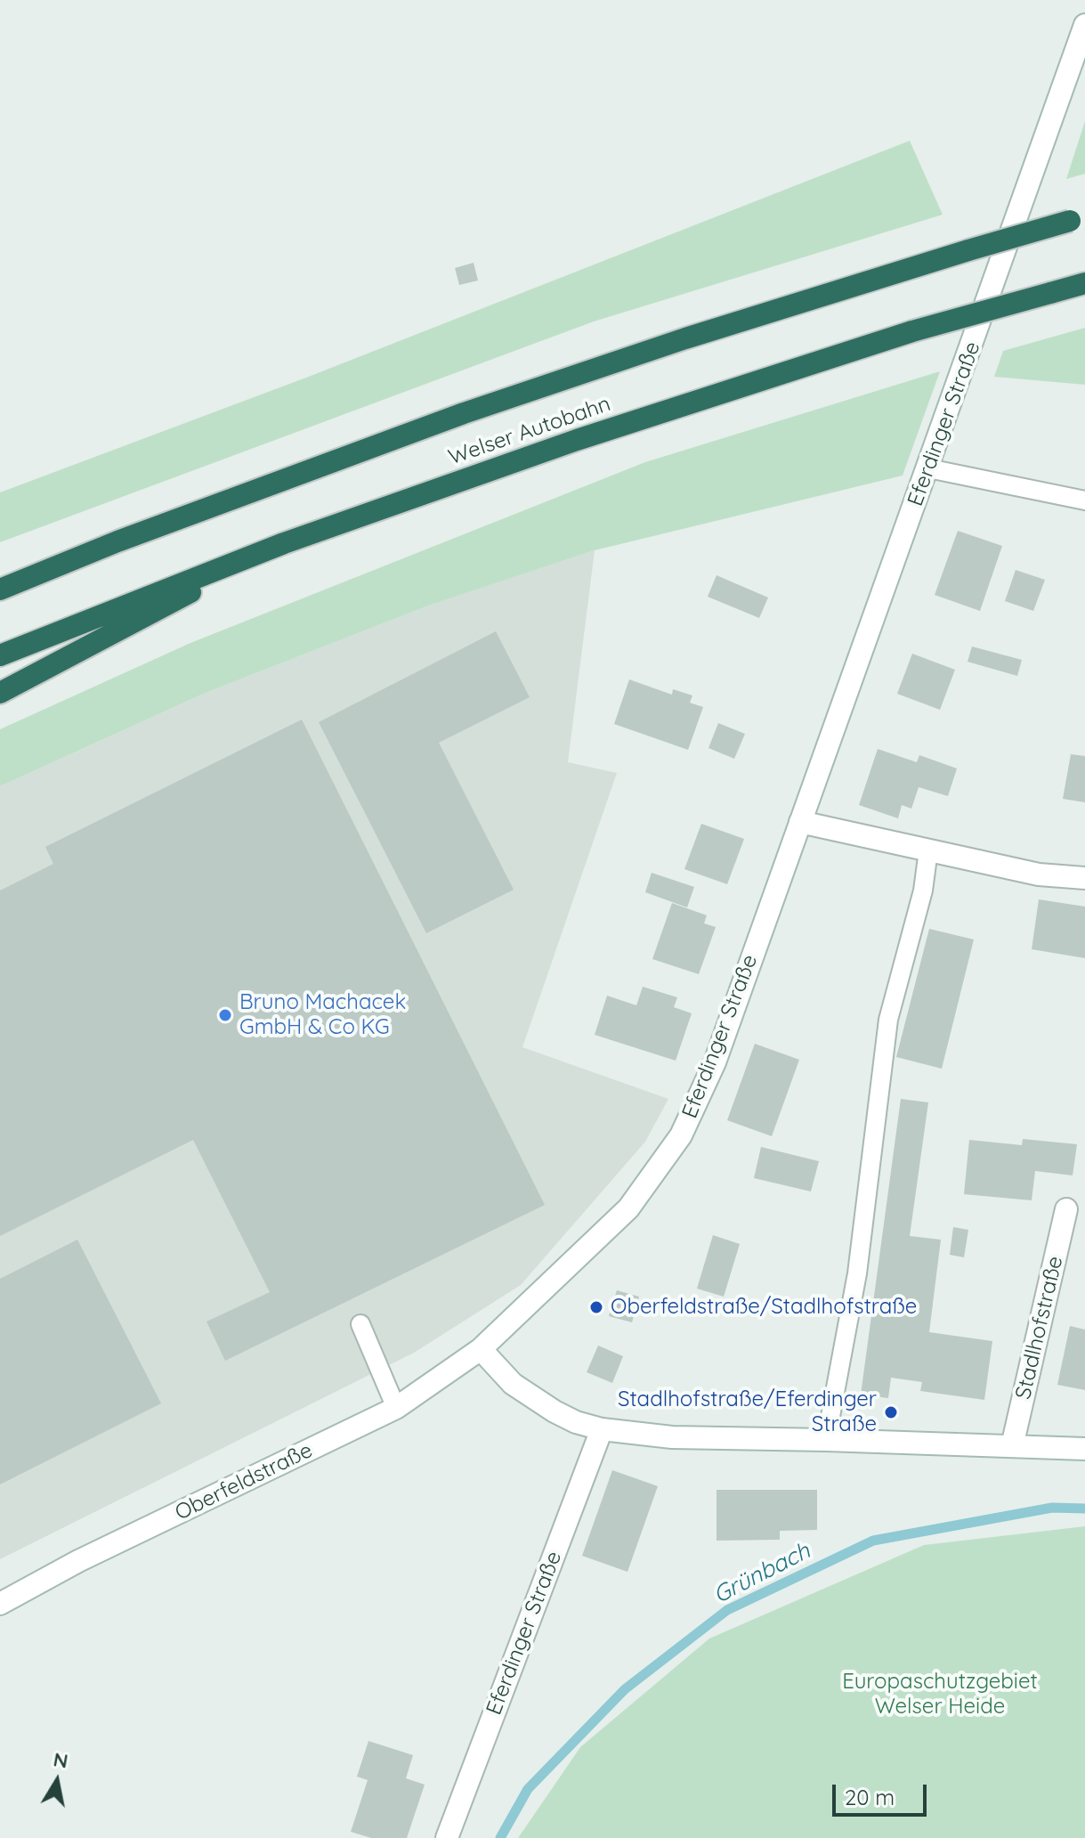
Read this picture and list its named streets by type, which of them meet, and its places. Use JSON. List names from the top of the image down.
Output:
{
  "streets": {
    "highway": ["Welser Autobahn"],
    "main road": ["Eferdinger Straße", "Stadlhofstraße", "Oberfeldstraße"]
  },
  "crossings": [
    ["Eferdinger Straße", "Oberfeldstraße"]
  ],
  "water": ["Grünbach"],
  "parks": ["Europaschutzgebiet Welser Heide"],
  "places": ["Bruno Machacek GmbH & Co KG", "Oberfeldstraße/Stadlhofstraße", "Stadlhofstraße/Eferdinger Straße"],
  "scale_bar": "20 m",
  "north": "top"
}
